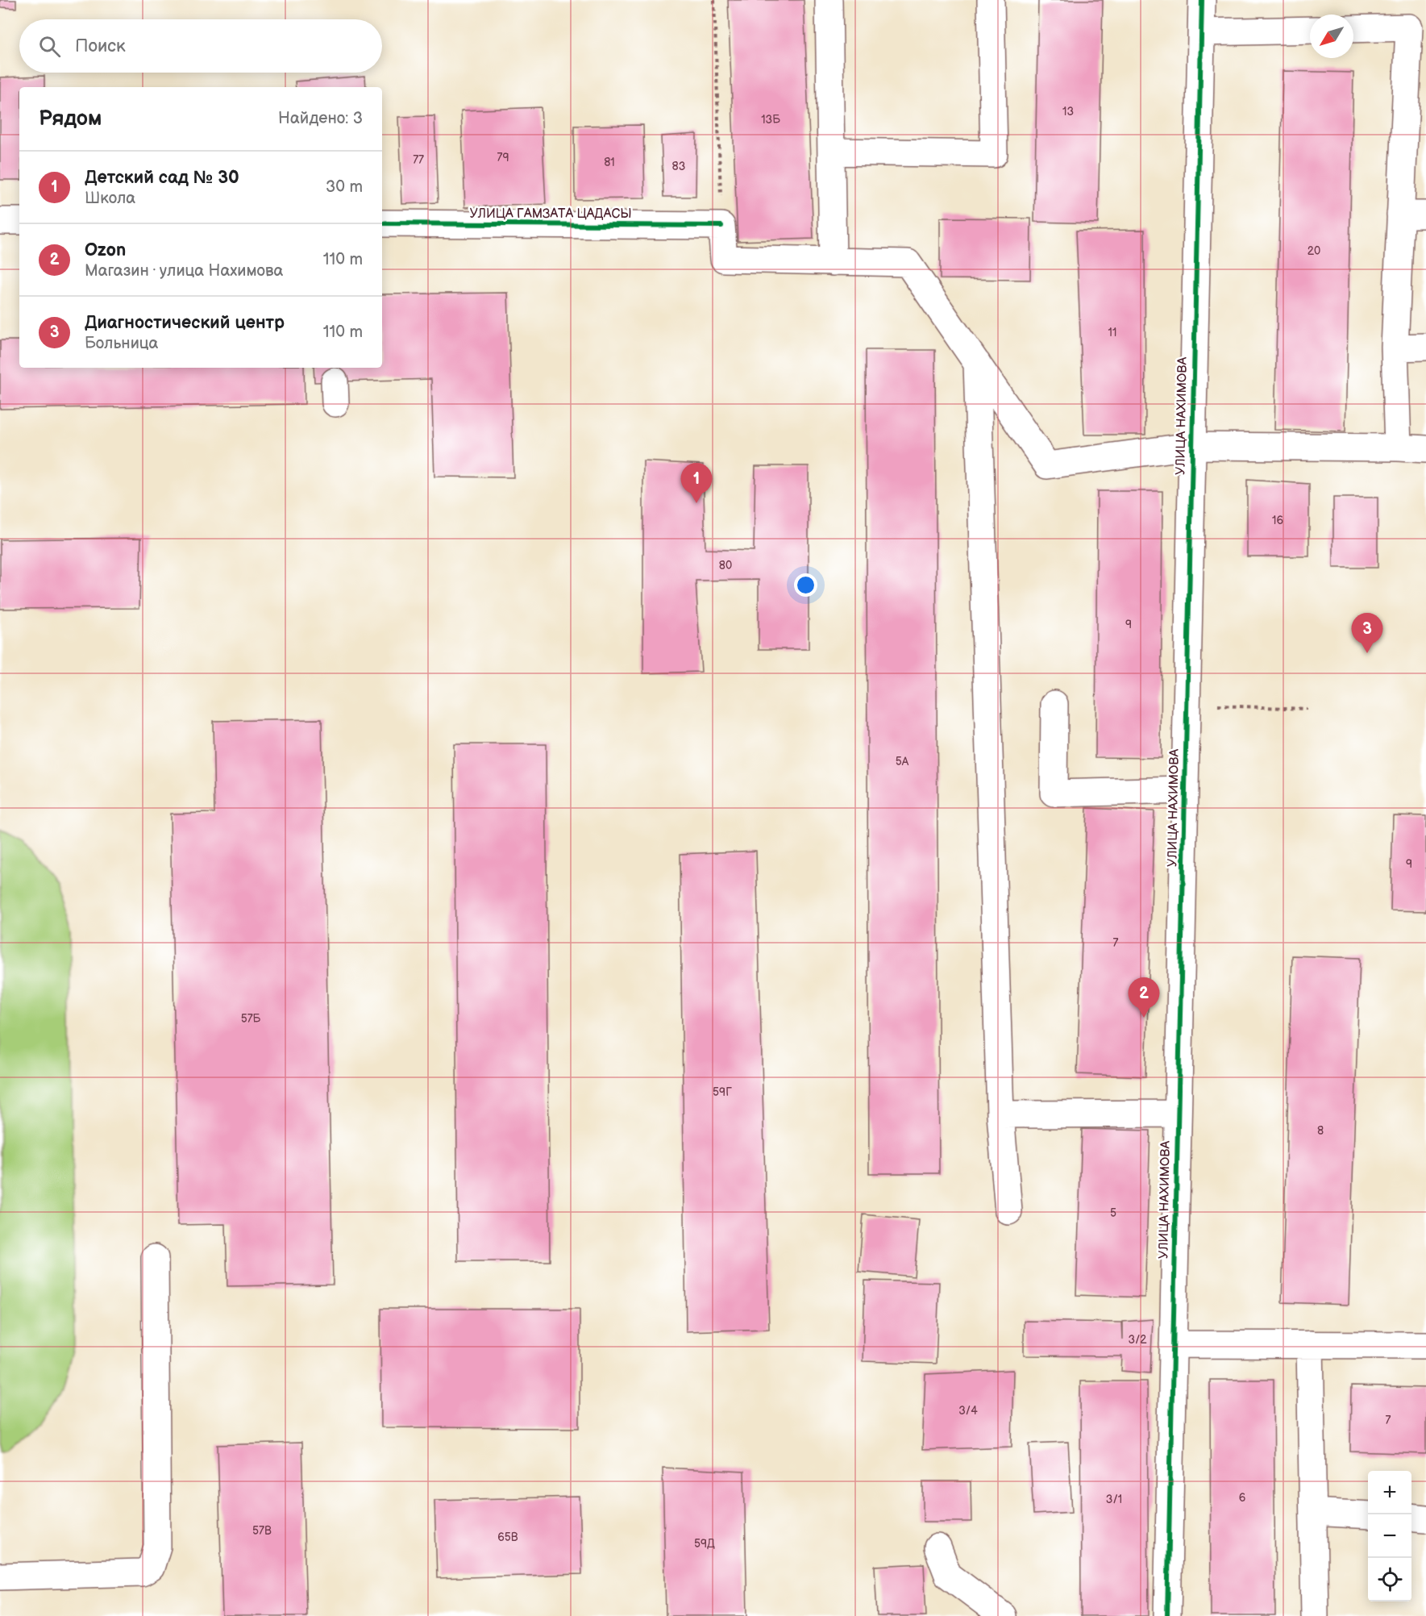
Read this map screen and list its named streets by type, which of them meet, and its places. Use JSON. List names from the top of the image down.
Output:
{
  "streets": {
    "street": ["УЛИЦА ГАМЗАТА ЦАДАСЫ", "УЛИЦА НАХИМОВА"]
  },
  "house_numbers": [
    "13",
    "13Б",
    "79",
    "77",
    "81",
    "83",
    "20",
    "11",
    "16",
    "80",
    "9",
    "5А",
    "9",
    "7",
    "57Б",
    "59Г",
    "8",
    "5",
    "3/2",
    "3/4",
    "7",
    "6",
    "3/1",
    "57В",
    "65В",
    "59Д"
  ],
  "north": "bottom left",
  "page": {
    "search": "Поиск",
    "heading": ["Рядом", "Найдено: 3"],
    "list": [
      {
        "mark": "1",
        "name": "Детский сад № 30",
        "note": "Школа",
        "value": "30 m"
      },
      {
        "mark": "2",
        "name": "Ozon",
        "note": "Магазин · улица Нахимова",
        "value": "110 m"
      },
      {
        "mark": "3",
        "name": "Диагностический центр",
        "note": "Больница",
        "value": "110 m"
      }
    ],
    "pins": ["1", "3", "2"],
    "map_buttons": ["+", "−"]
  }
}
